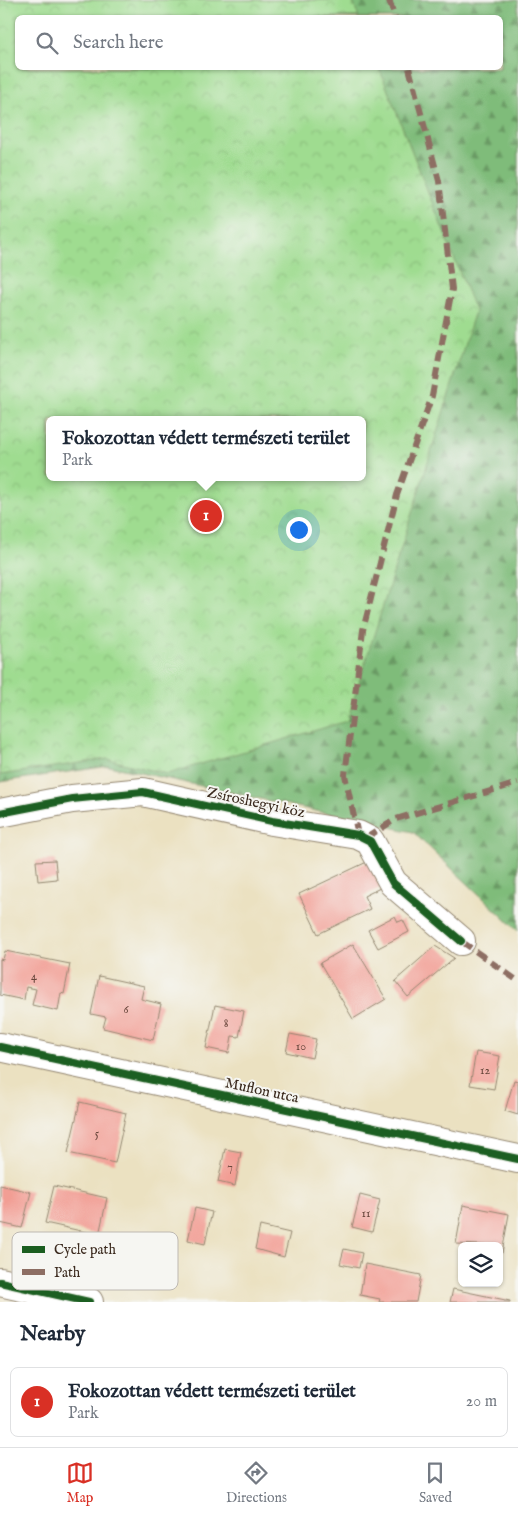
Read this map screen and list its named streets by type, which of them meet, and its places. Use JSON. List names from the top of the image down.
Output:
{
  "streets": {
    "street": ["Zsíroshegyi köz", "Muflon utca"]
  },
  "house_numbers": [
    "4",
    "6",
    "8",
    "10",
    "12",
    "5",
    "7",
    "11"
  ],
  "legend": ["Cycle path", "Path"],
  "page": {
    "search": "Search here",
    "popup": ["Fokozottan védett természeti terület", "Park"],
    "pins": "1",
    "heading": "Nearby",
    "list": [
      {
        "mark": "1",
        "name": "Fokozottan védett természeti terület",
        "note": "Park",
        "value": "20 m"
      }
    ],
    "nav": ["Map", "Directions", "Saved"]
  }
}
